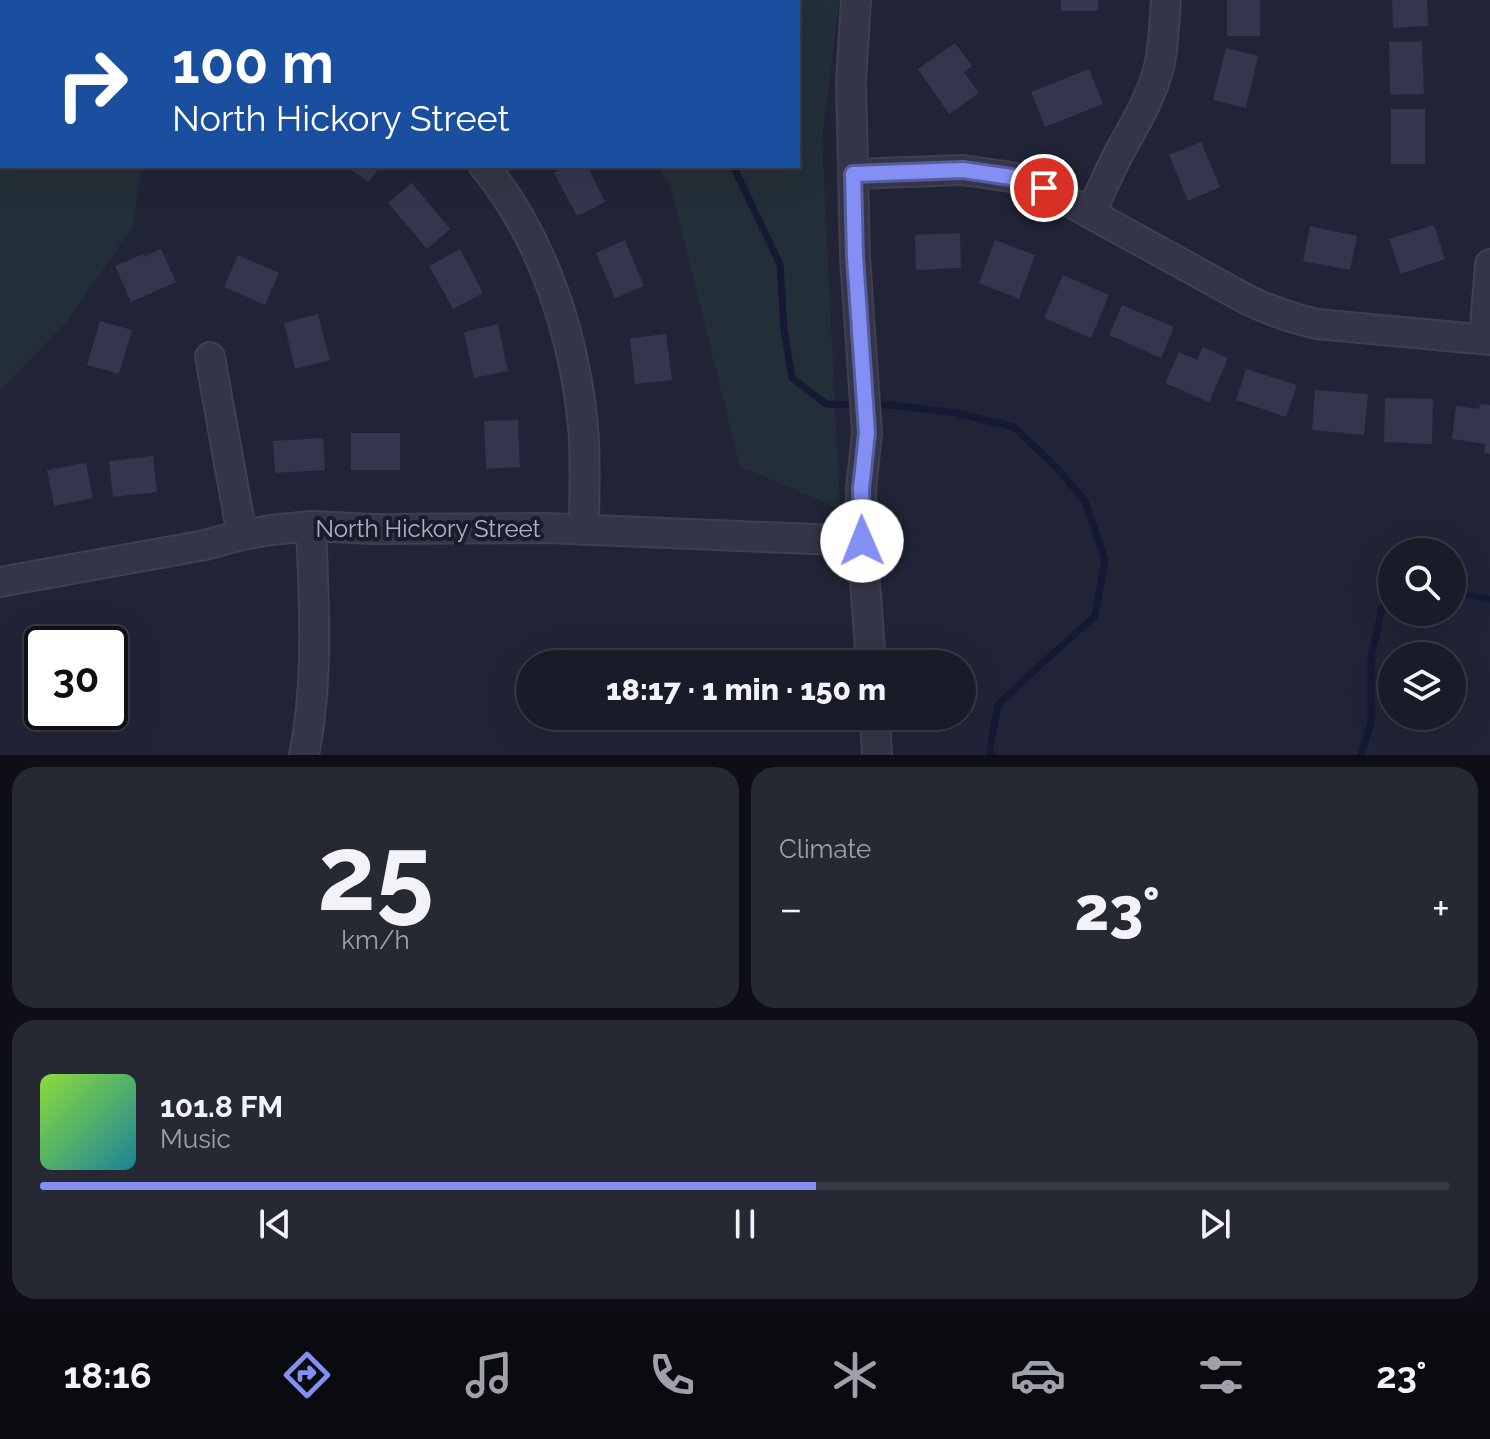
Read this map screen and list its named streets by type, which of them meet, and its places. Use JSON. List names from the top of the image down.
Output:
{
  "streets": {
    "street": ["North Hickory Street"]
  },
  "page": {
    "turn": ["100 m", "North Hickory Street"],
    "limit": "30",
    "trip": "18:17 · 1 min · 150 m",
    "tile": [
      ["25", "km/h"],
      "Climate"
    ],
    "heat": ["−", "23°", "+"],
    "song": ["101.8 FM", "Music"],
    "tabs": ["18:16", "23°"]
  }
}
